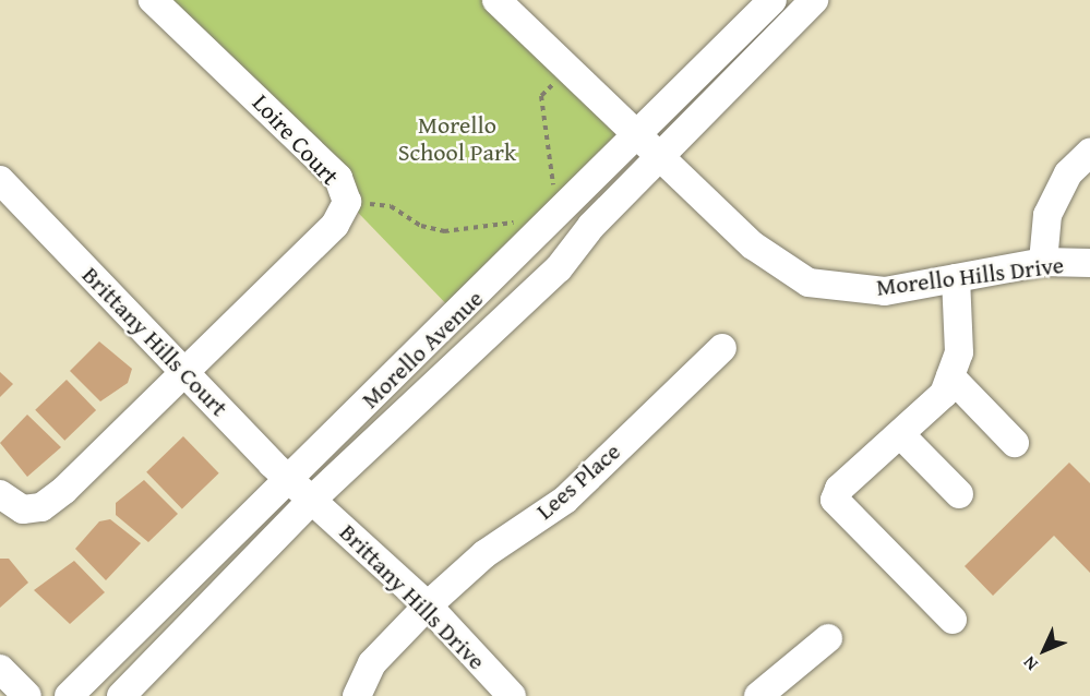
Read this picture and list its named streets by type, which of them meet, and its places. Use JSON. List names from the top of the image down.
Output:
{
  "streets": {
    "street": [
      "Loire Court",
      "Morello Hills Drive",
      "Brittany Hills Court",
      "Morello Avenue",
      "Lees Place",
      "Brittany Hills Drive"
    ]
  },
  "crossings": [
    ["Loire Court", "Brittany Hills Court"],
    ["Morello Hills Drive", "Morello Avenue"],
    ["Brittany Hills Court", "Morello Avenue"],
    ["Brittany Hills Court", "Brittany Hills Drive"],
    ["Morello Avenue", "Brittany Hills Drive"],
    ["Lees Place", "Brittany Hills Drive"]
  ],
  "parks": ["Morello School Park"],
  "north": "bottom left"
}
